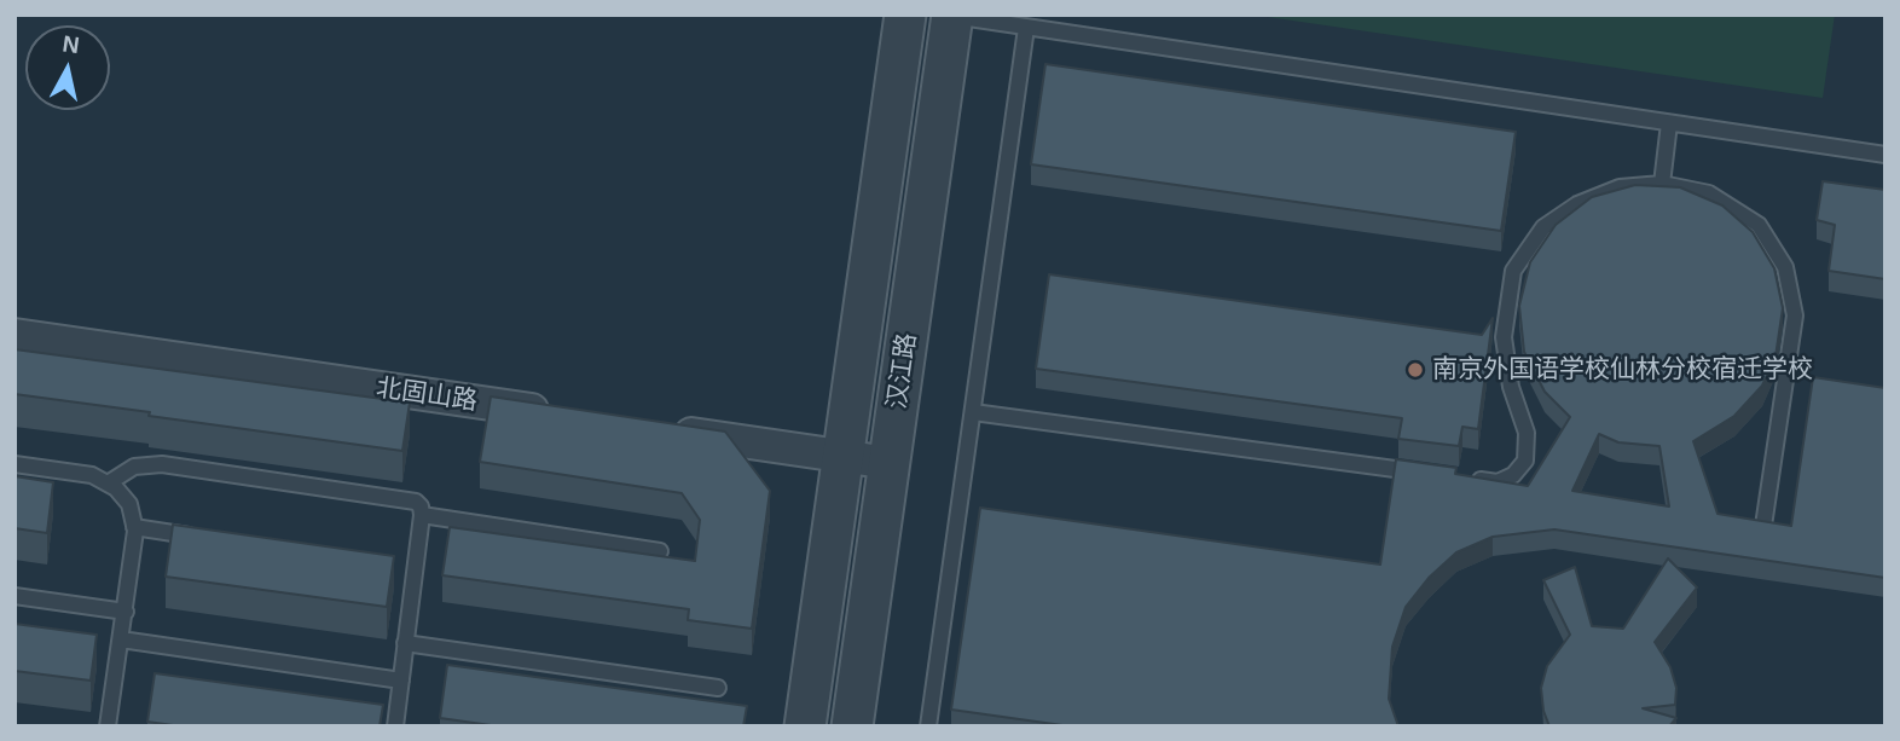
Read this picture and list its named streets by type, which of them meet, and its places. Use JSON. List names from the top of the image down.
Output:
{
  "streets": {
    "street": ["汉江路", "北固山路"]
  },
  "places": ["南京外国语学校仙林分校宿迁学校"],
  "north": "top"
}
